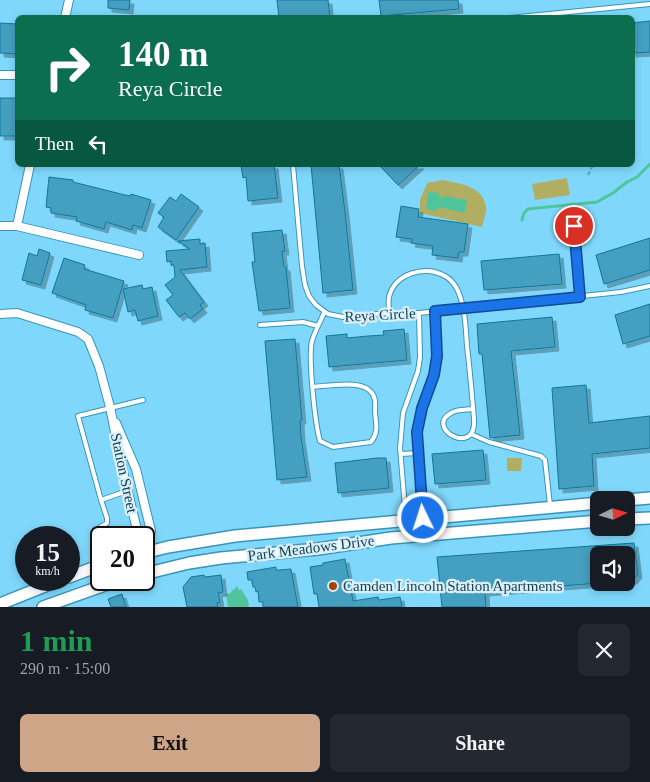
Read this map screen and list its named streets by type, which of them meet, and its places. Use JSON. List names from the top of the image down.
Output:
{
  "streets": {
    "main road": ["Park Meadows Drive"],
    "street": ["Station Street"],
    "lane": ["Reya Circle"]
  },
  "places": ["Camden Lincoln Station Apartments"],
  "north": "right",
  "page": {
    "turn": ["140 m", "Reya Circle"],
    "then": "Then",
    "speed": "15 km/h",
    "limit": "20",
    "heading": ["1 min", "290 m · 15:00"],
    "buttons": ["Exit", "Share"]
  }
}
